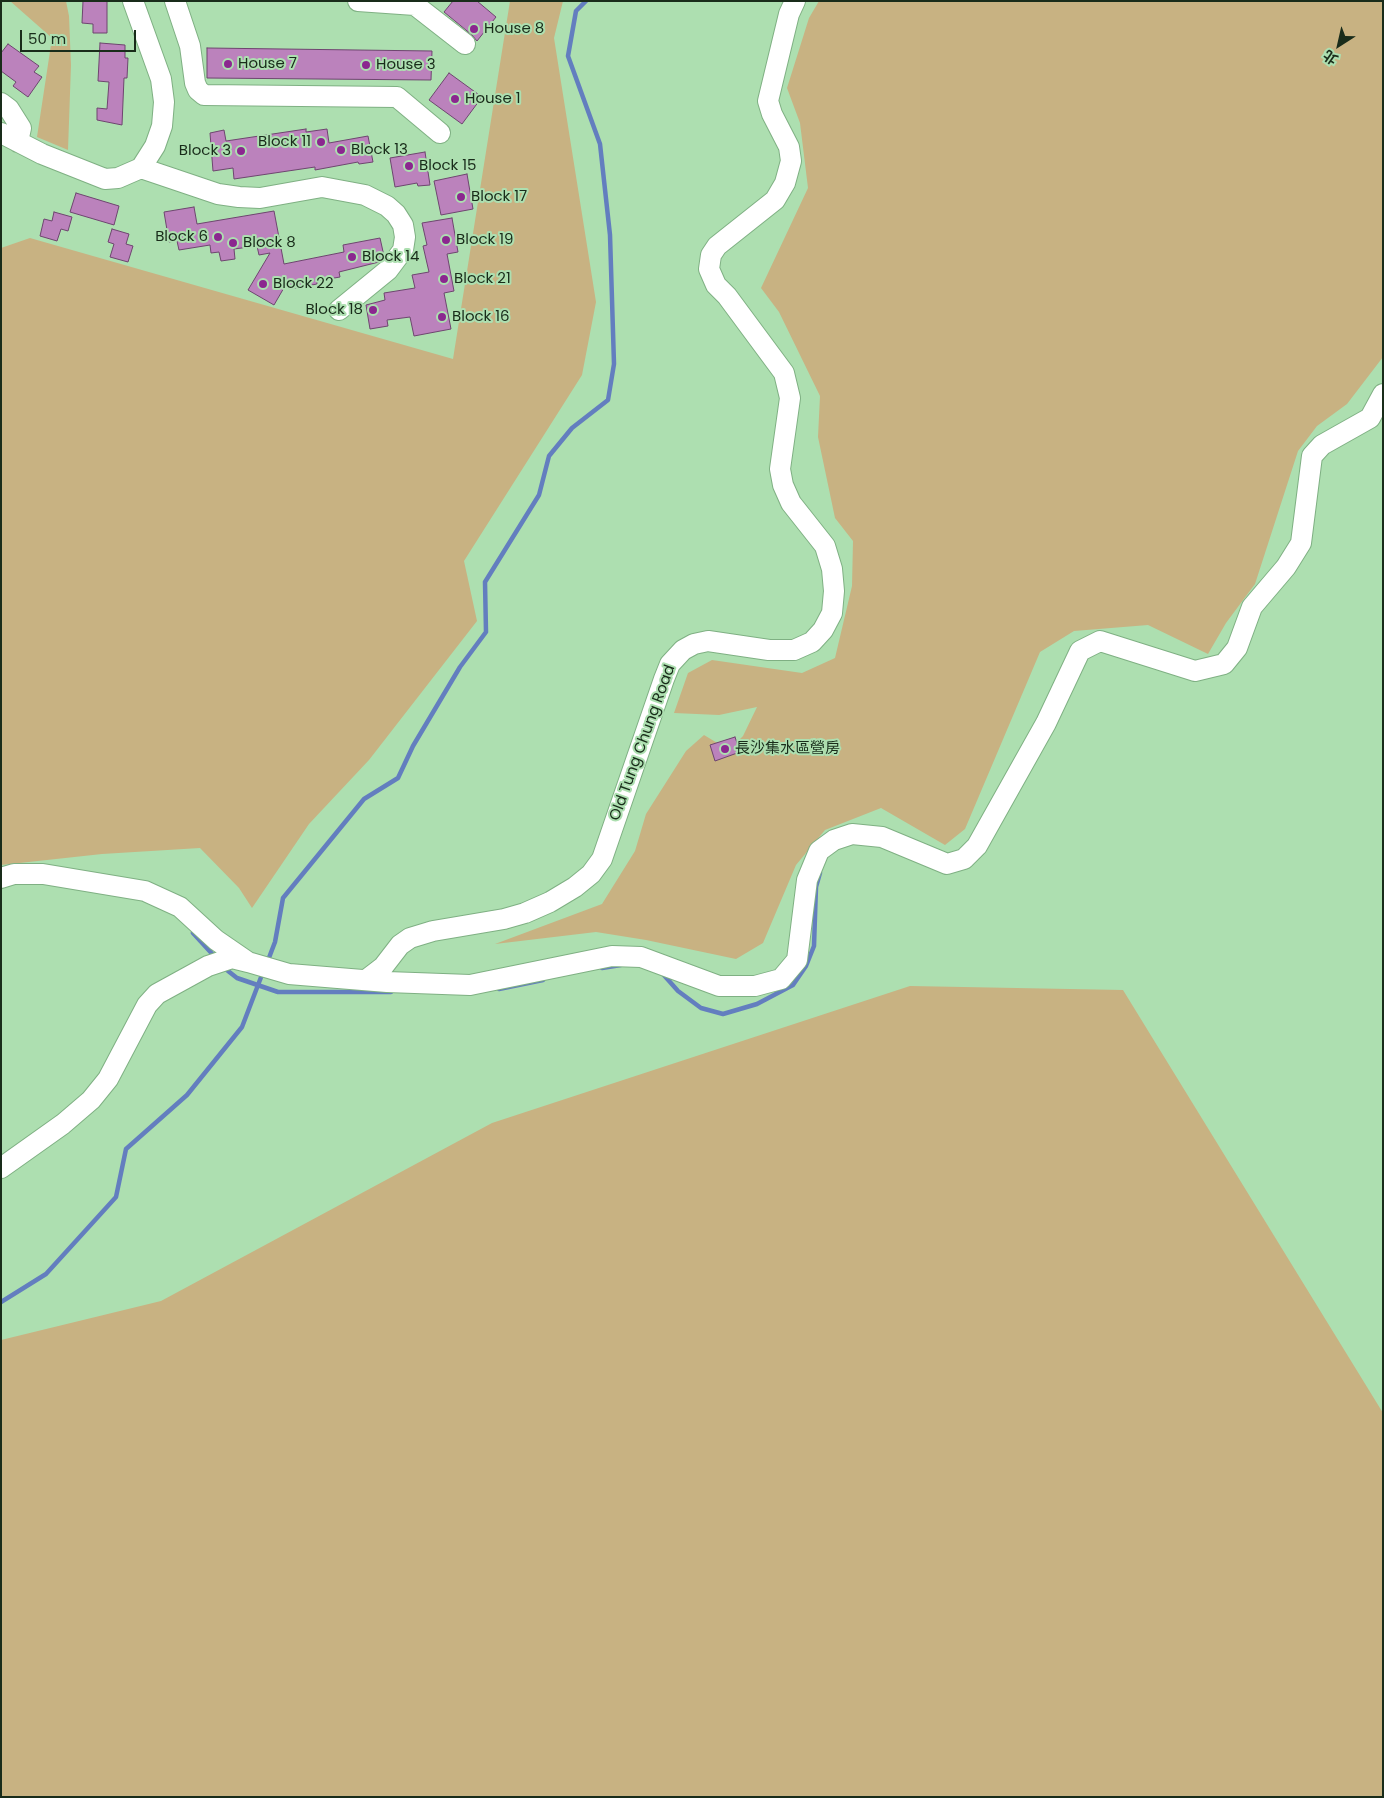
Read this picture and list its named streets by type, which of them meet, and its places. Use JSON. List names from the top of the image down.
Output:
{
  "streets": {
    "street": ["Old Tung Chung Road"]
  },
  "places": [
    "House 8",
    "House 7",
    "House 3",
    "House 1",
    "Block 11",
    "Block 13",
    "Block 3",
    "Block 15",
    "Block 17",
    "Block 6",
    "Block 19",
    "Block 8",
    "Block 14",
    "Block 21",
    "Block 22",
    "Block 18",
    "Block 16",
    "長沙集水區營房"
  ],
  "scale_bar": "50 m",
  "north": "bottom left"
}
